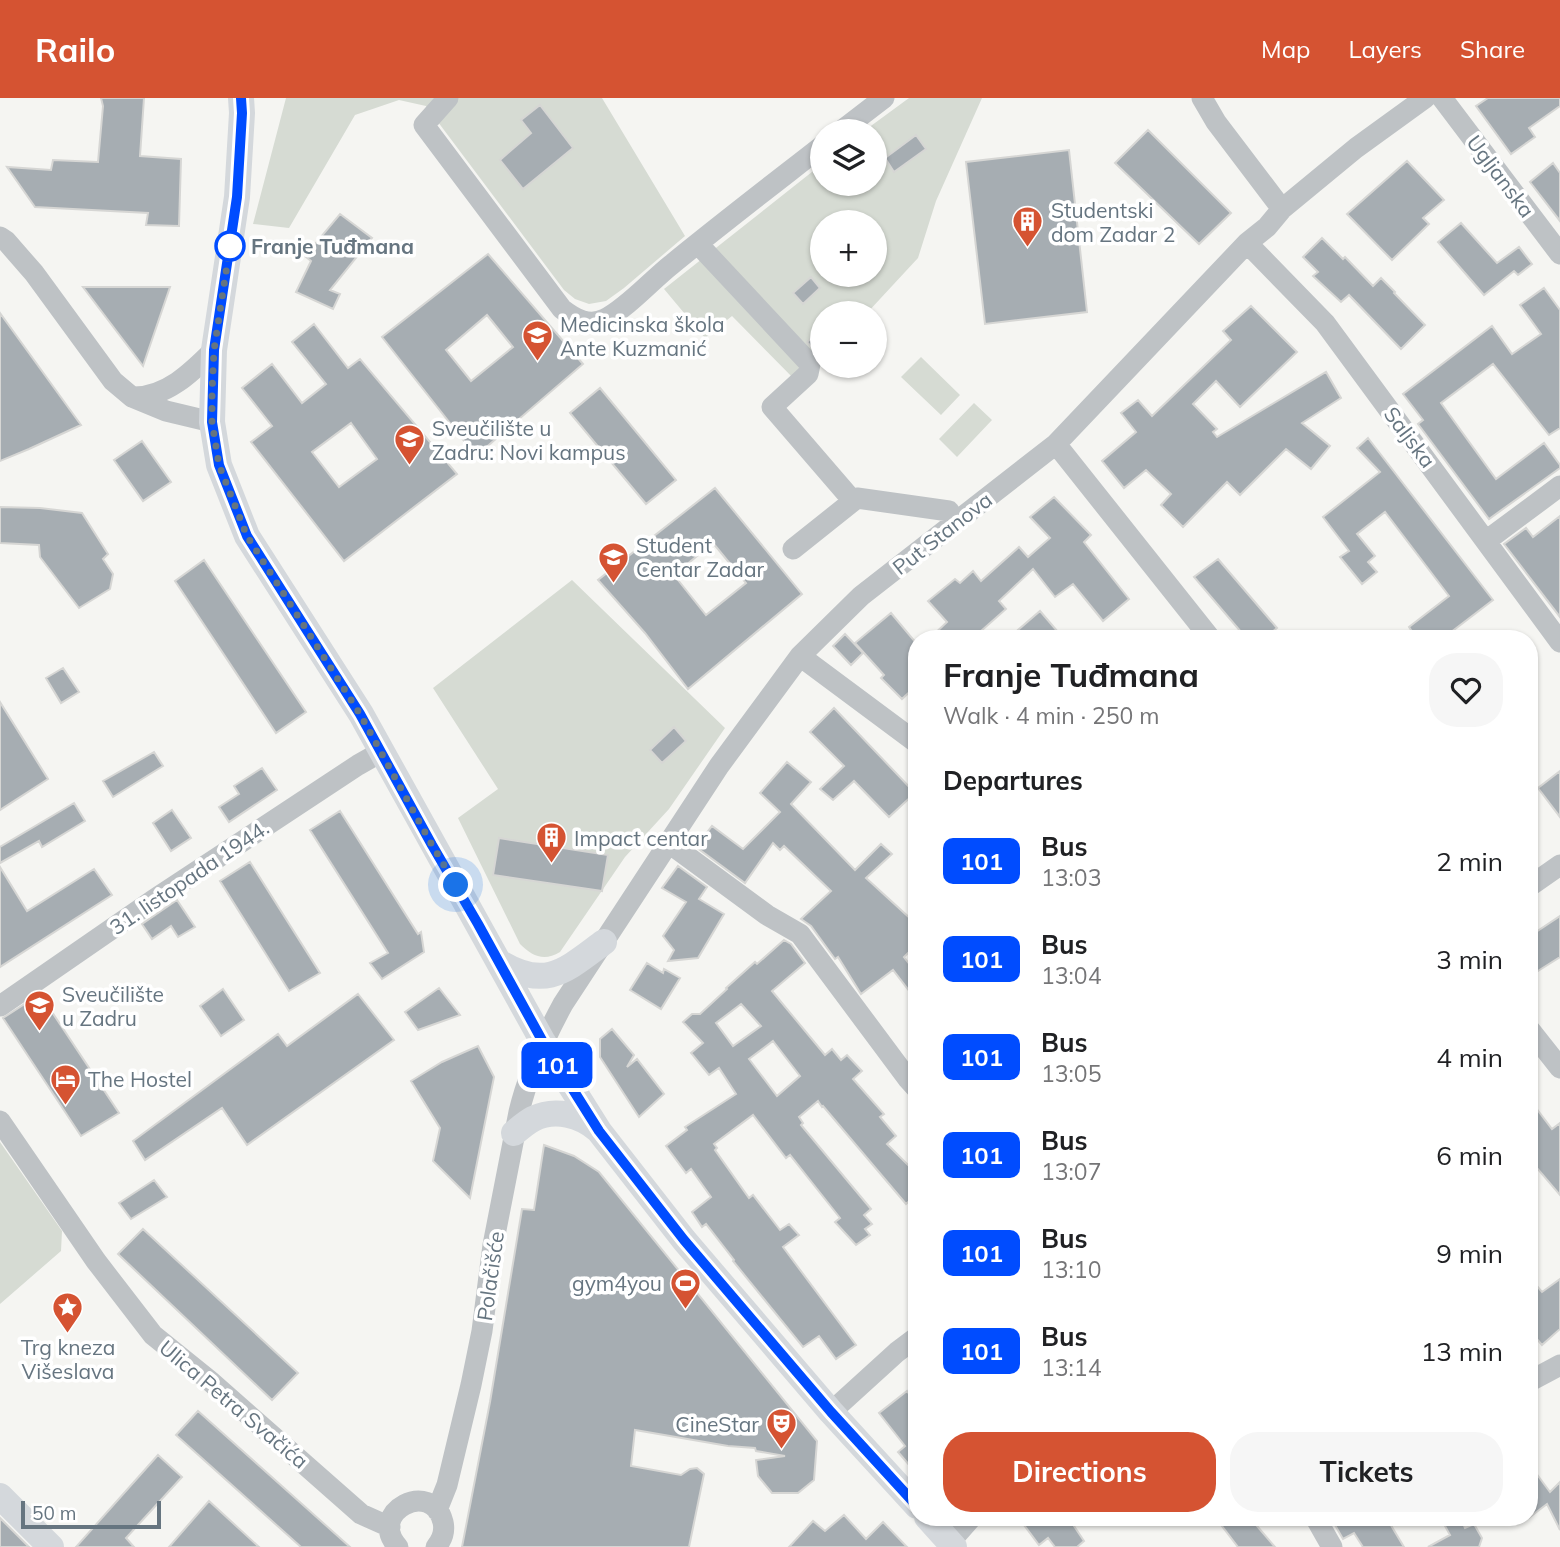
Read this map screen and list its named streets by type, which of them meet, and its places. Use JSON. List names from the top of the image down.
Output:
{
  "streets": {
    "street": [
      "Ugljanska",
      "Saljska",
      "Put Stanova",
      "31. listopada 1944.",
      "Polačišće",
      "Ulica Petra Svačića"
    ]
  },
  "crossings": [
    ["Saljska", "Put Stanova"],
    ["Put Stanova", "Polačišće"]
  ],
  "places": {
    "other": ["Franje Tuđmana"],
    "building": ["Studentski dom Zadar 2", "Impact centar"],
    "school or university": [
      "Medicinska škola Ante Kuzmanić",
      "Sveučilište u Zadru: Novi kampus",
      "Student Centar Zadar",
      "Sveučilište u Zadru"
    ],
    "hotel": ["The Hostel"],
    "sports": ["gym4you"],
    "place": ["Trg kneza Višeslava"],
    "theatre": ["CineStar"]
  },
  "lines": ["bus line 101"],
  "scale_bar": "50 m",
  "page": {
    "header": "Railo",
    "nav": ["Map", "Layers", "Share"],
    "on_map": "101",
    "map_buttons": ["+", "−"],
    "heading": [
      ["Franje Tuđmana", "Walk · 4 min · 250 m"],
      "Departures"
    ],
    "list": [
      {
        "mark": "101",
        "name": "Bus",
        "note": "13:03",
        "value": "2 min"
      },
      {
        "mark": "101",
        "name": "Bus",
        "note": "13:04",
        "value": "3 min"
      },
      {
        "mark": "101",
        "name": "Bus",
        "note": "13:05",
        "value": "4 min"
      },
      {
        "mark": "101",
        "name": "Bus",
        "note": "13:07",
        "value": "6 min"
      },
      {
        "mark": "101",
        "name": "Bus",
        "note": "13:10",
        "value": "9 min"
      },
      {
        "mark": "101",
        "name": "Bus",
        "note": "13:14",
        "value": "13 min"
      }
    ],
    "buttons": ["Directions", "Tickets"],
    "scale": "50 m"
  }
}
